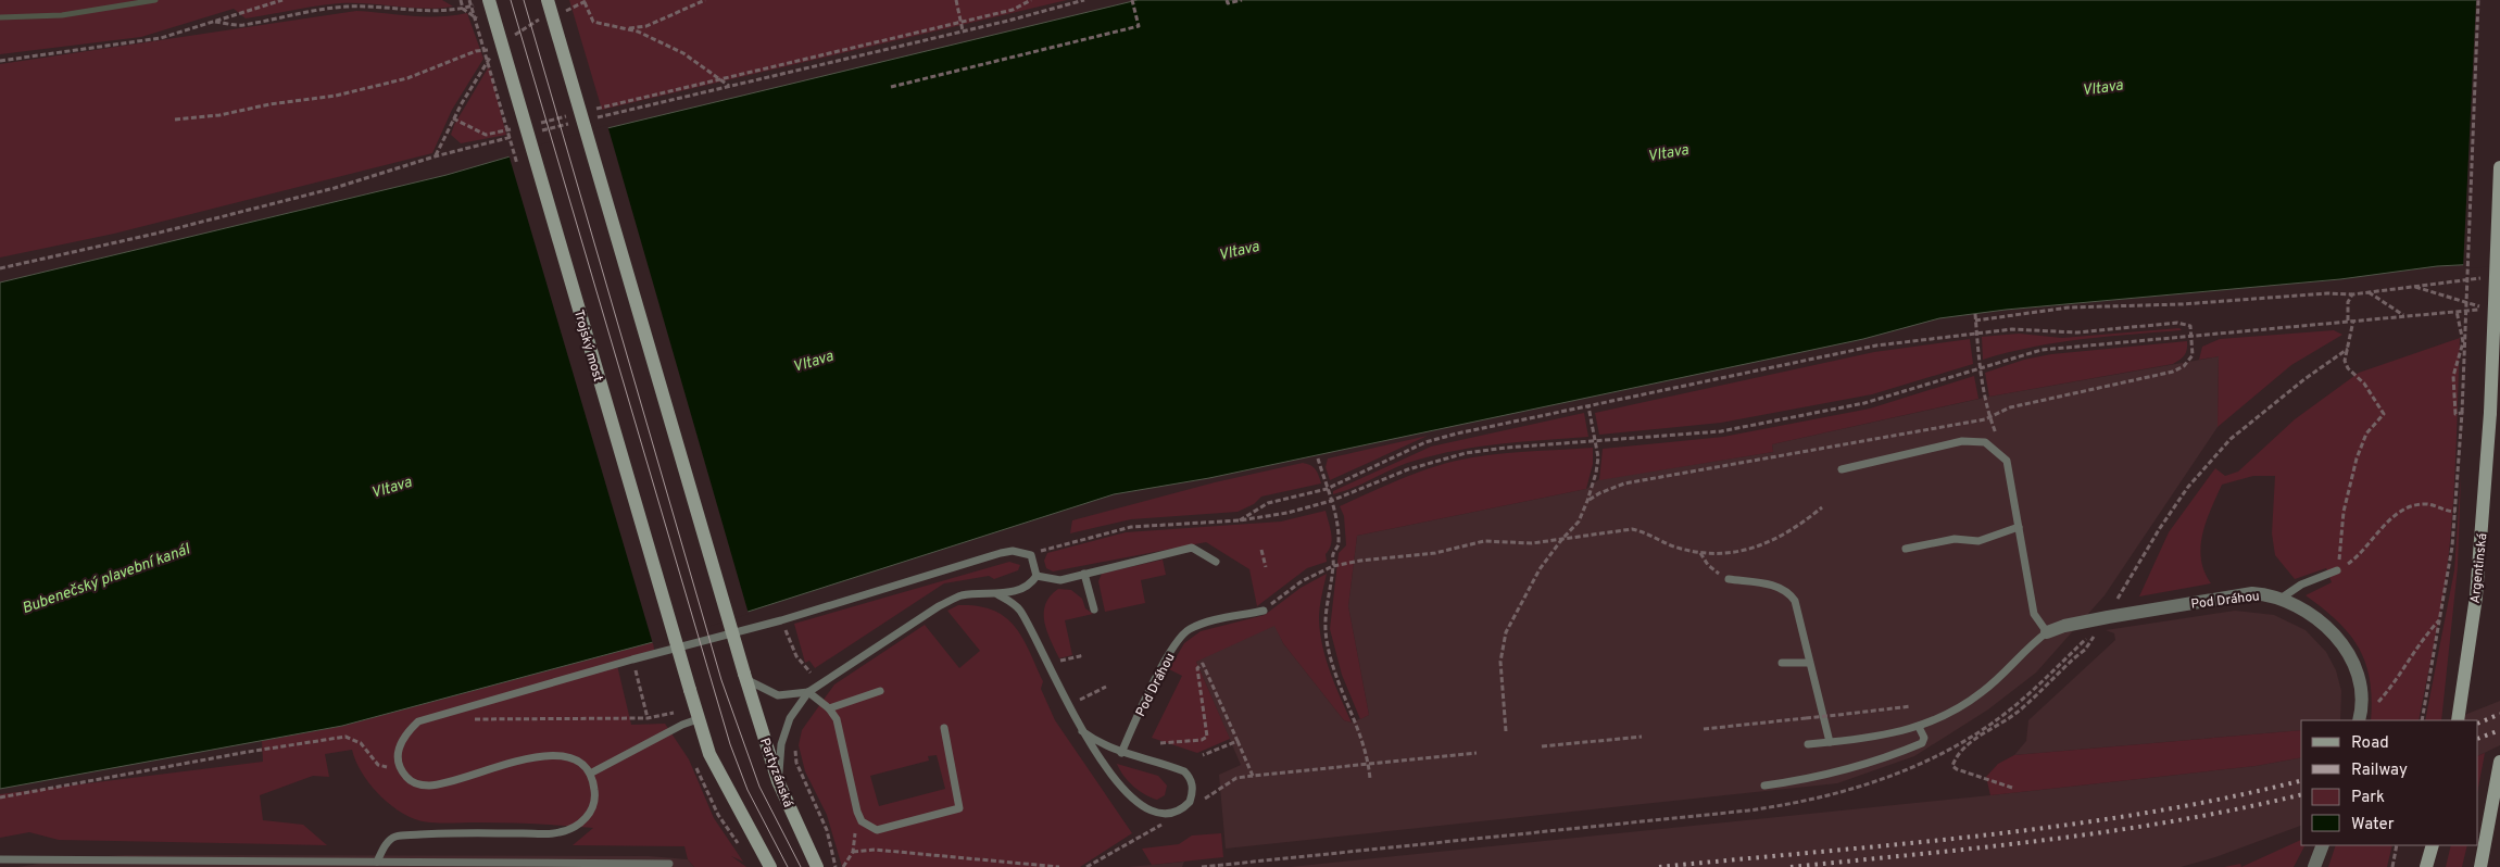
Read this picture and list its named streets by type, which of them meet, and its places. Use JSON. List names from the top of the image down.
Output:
{
  "streets": {
    "main road": ["Trojský most", "Argentinská", "Partyzánská"],
    "street": ["Pod Dráhou"]
  },
  "water": ["Vltava", "Bubenečský plavební kanál"],
  "legend": [
    "Road",
    "Railway",
    "Park",
    "Water"
  ]
}
